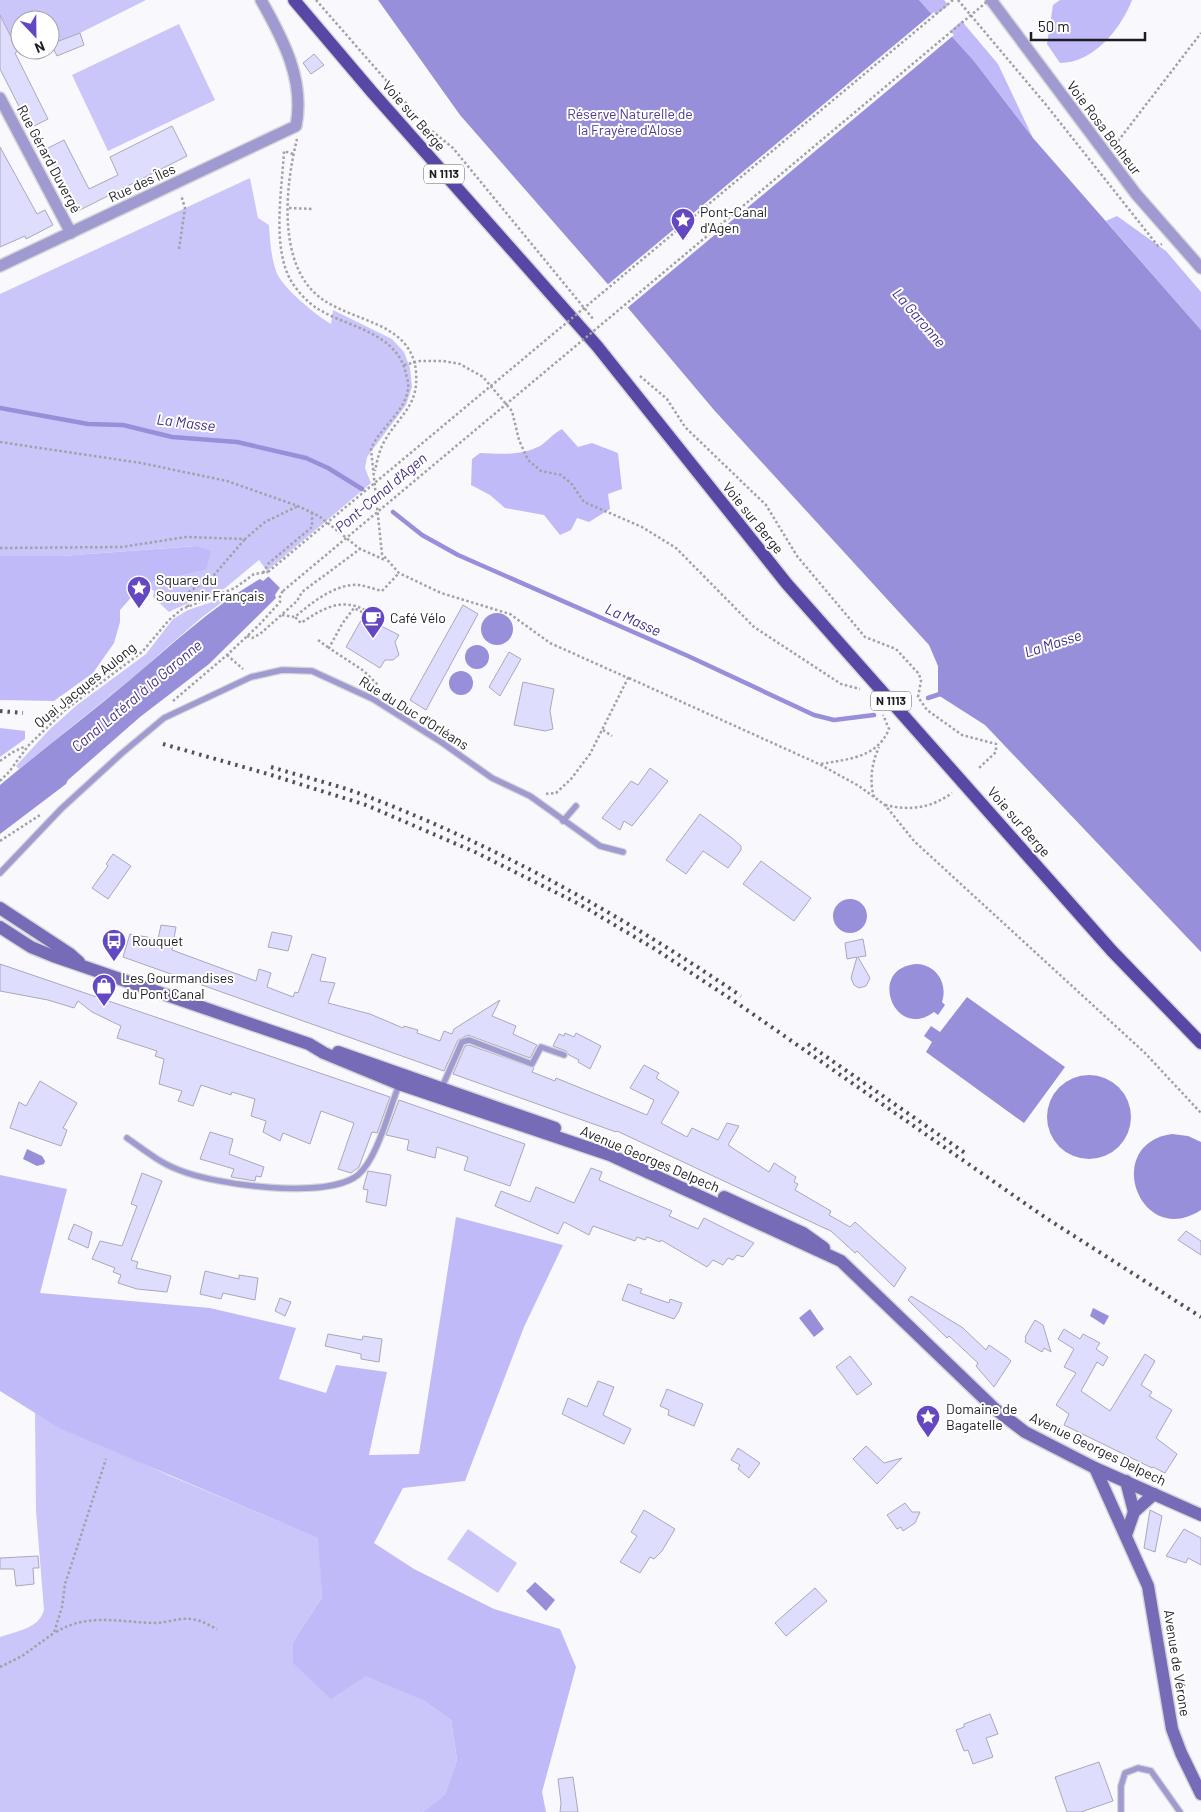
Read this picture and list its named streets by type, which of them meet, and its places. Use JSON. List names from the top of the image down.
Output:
{
  "streets": {
    "main road": [
      "Voie sur Berge",
      "N 1113",
      "Avenue Georges Delpech",
      "Avenue de Vérone"
    ],
    "street": ["Voie Rosa Bonheur", "Rue Gérard Duvergé", "Rue des Îles"],
    "lane": ["Rue du Duc d'Orléans"],
    "path": ["Quai Jacques Aulong"]
  },
  "crossings": [
    ["Rue Gérard Duvergé", "Rue des Îles"],
    ["Avenue Georges Delpech", "Avenue de Vérone"]
  ],
  "water": [
    "La Garonne",
    "La Masse",
    "Pont-Canal d'Agen",
    "Canal Latéral à la Garonne"
  ],
  "parks": ["Réserve Naturelle de la Frayère d'Alose"],
  "places": {
    "place": ["Pont-Canal d'Agen", "Square du Souvenir Français", "Domaine de Bagatelle"],
    "cafe": ["Café Vélo"],
    "bus stop": ["Rouquet"],
    "shop": ["Les Gourmandises du Pont Canal"]
  },
  "scale_bar": "50 m",
  "north": "bottom"
}
